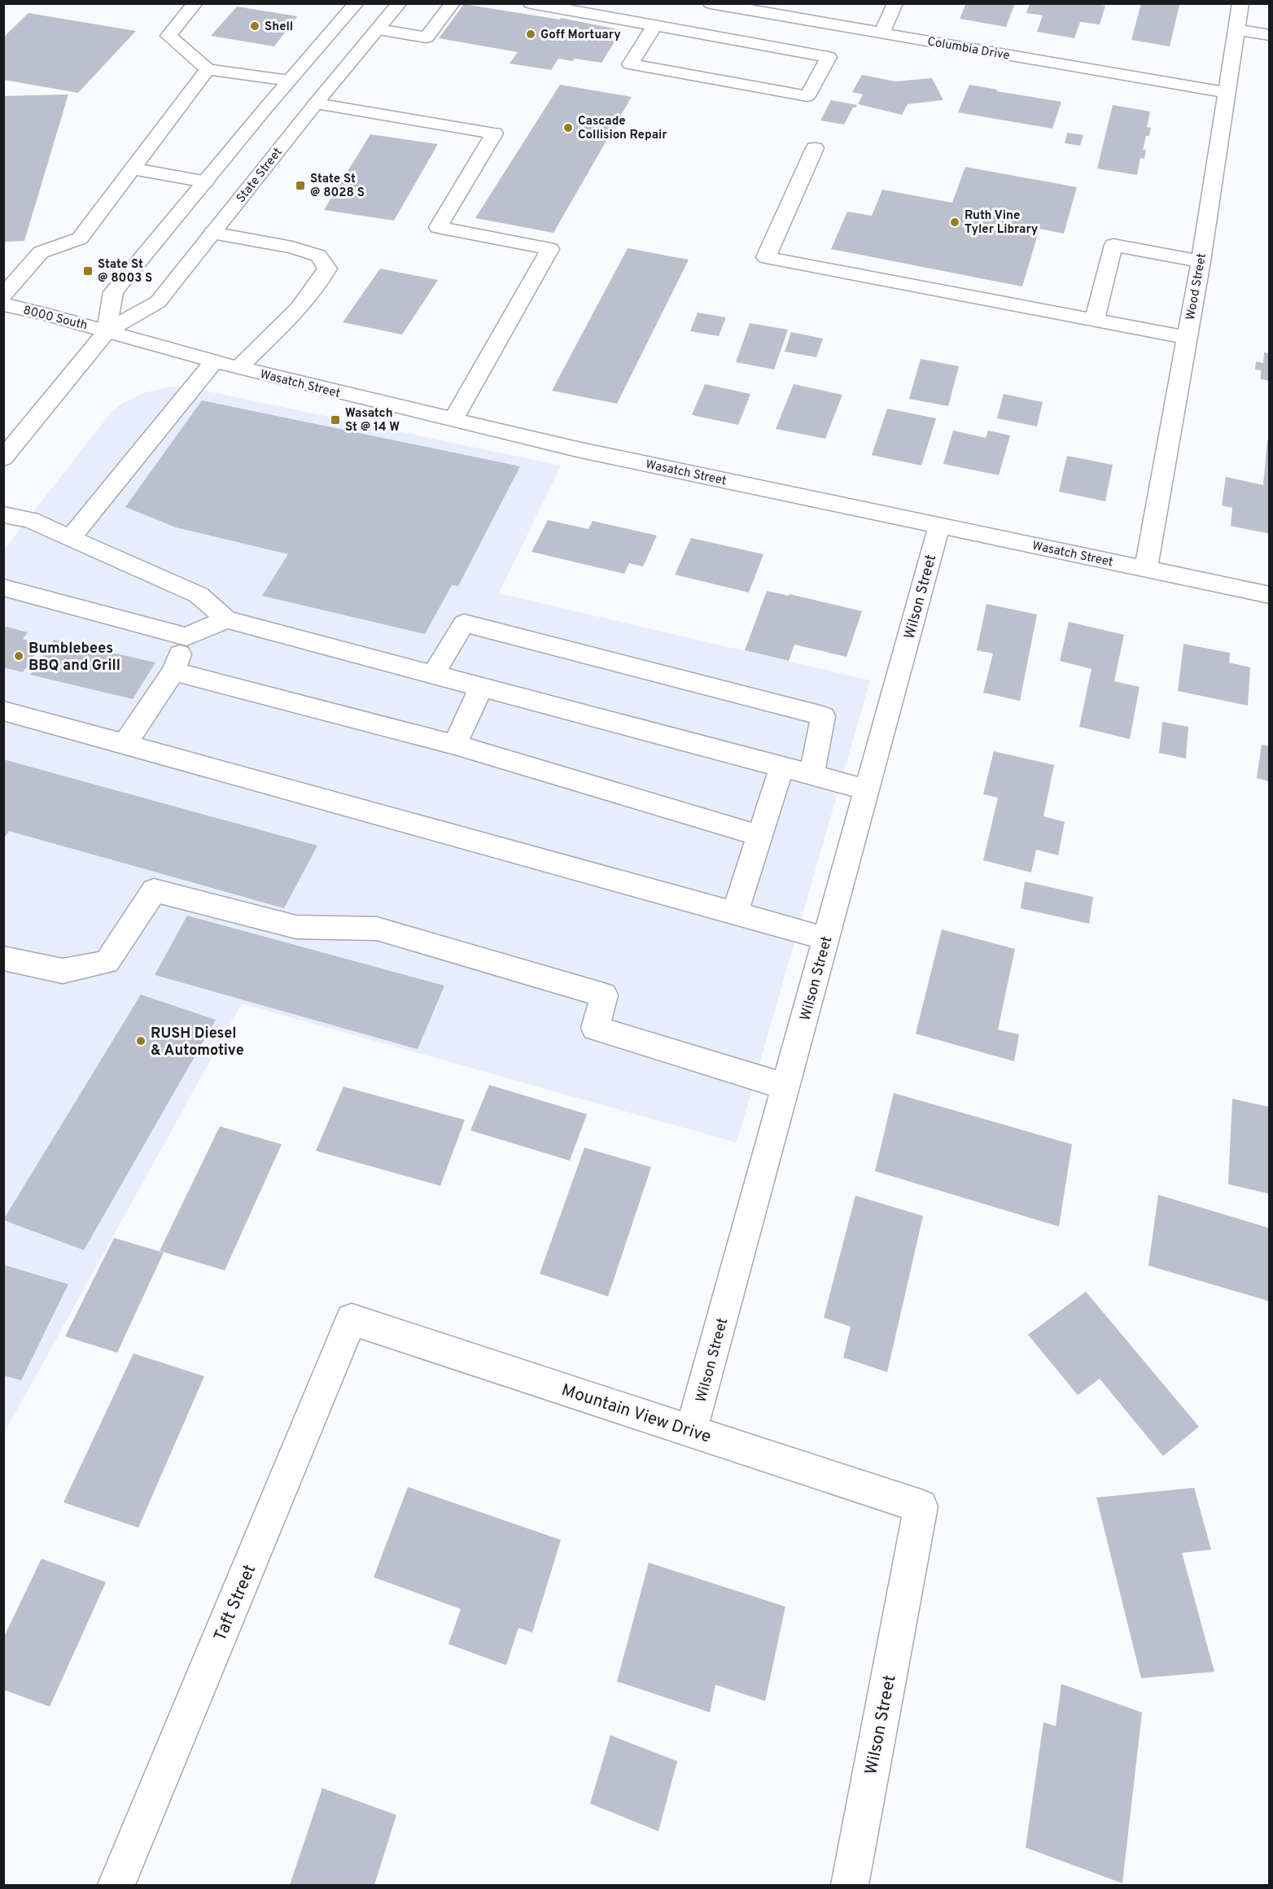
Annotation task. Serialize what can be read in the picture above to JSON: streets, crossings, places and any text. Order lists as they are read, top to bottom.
{
  "streets": {
    "street": [
      "Columbia Drive",
      "State Street",
      "Wood Street",
      "8000 South",
      "Wasatch Street",
      "Wilson Street",
      "Mountain View Drive",
      "Taft Street"
    ]
  },
  "crossings": [
    ["Columbia Drive", "Wood Street"],
    ["State Street", "8000 South"],
    ["State Street", "Wasatch Street"],
    ["Wood Street", "Wasatch Street"],
    ["8000 South", "Wasatch Street"],
    ["Wasatch Street", "Wilson Street"],
    ["Wilson Street", "Mountain View Drive"],
    ["Mountain View Drive", "Taft Street"]
  ],
  "places": {
    "other": [
      "Shell",
      "Goff Mortuary",
      "Cascade Collision Repair",
      "Ruth Vine Tyler Library",
      "Bumblebees BBQ and Grill",
      "RUSH Diesel & Automotive"
    ],
    "transit": ["State St @ 8028 S", "State St @ 8003 S", "Wasatch St @ 14 W"]
  }
}
